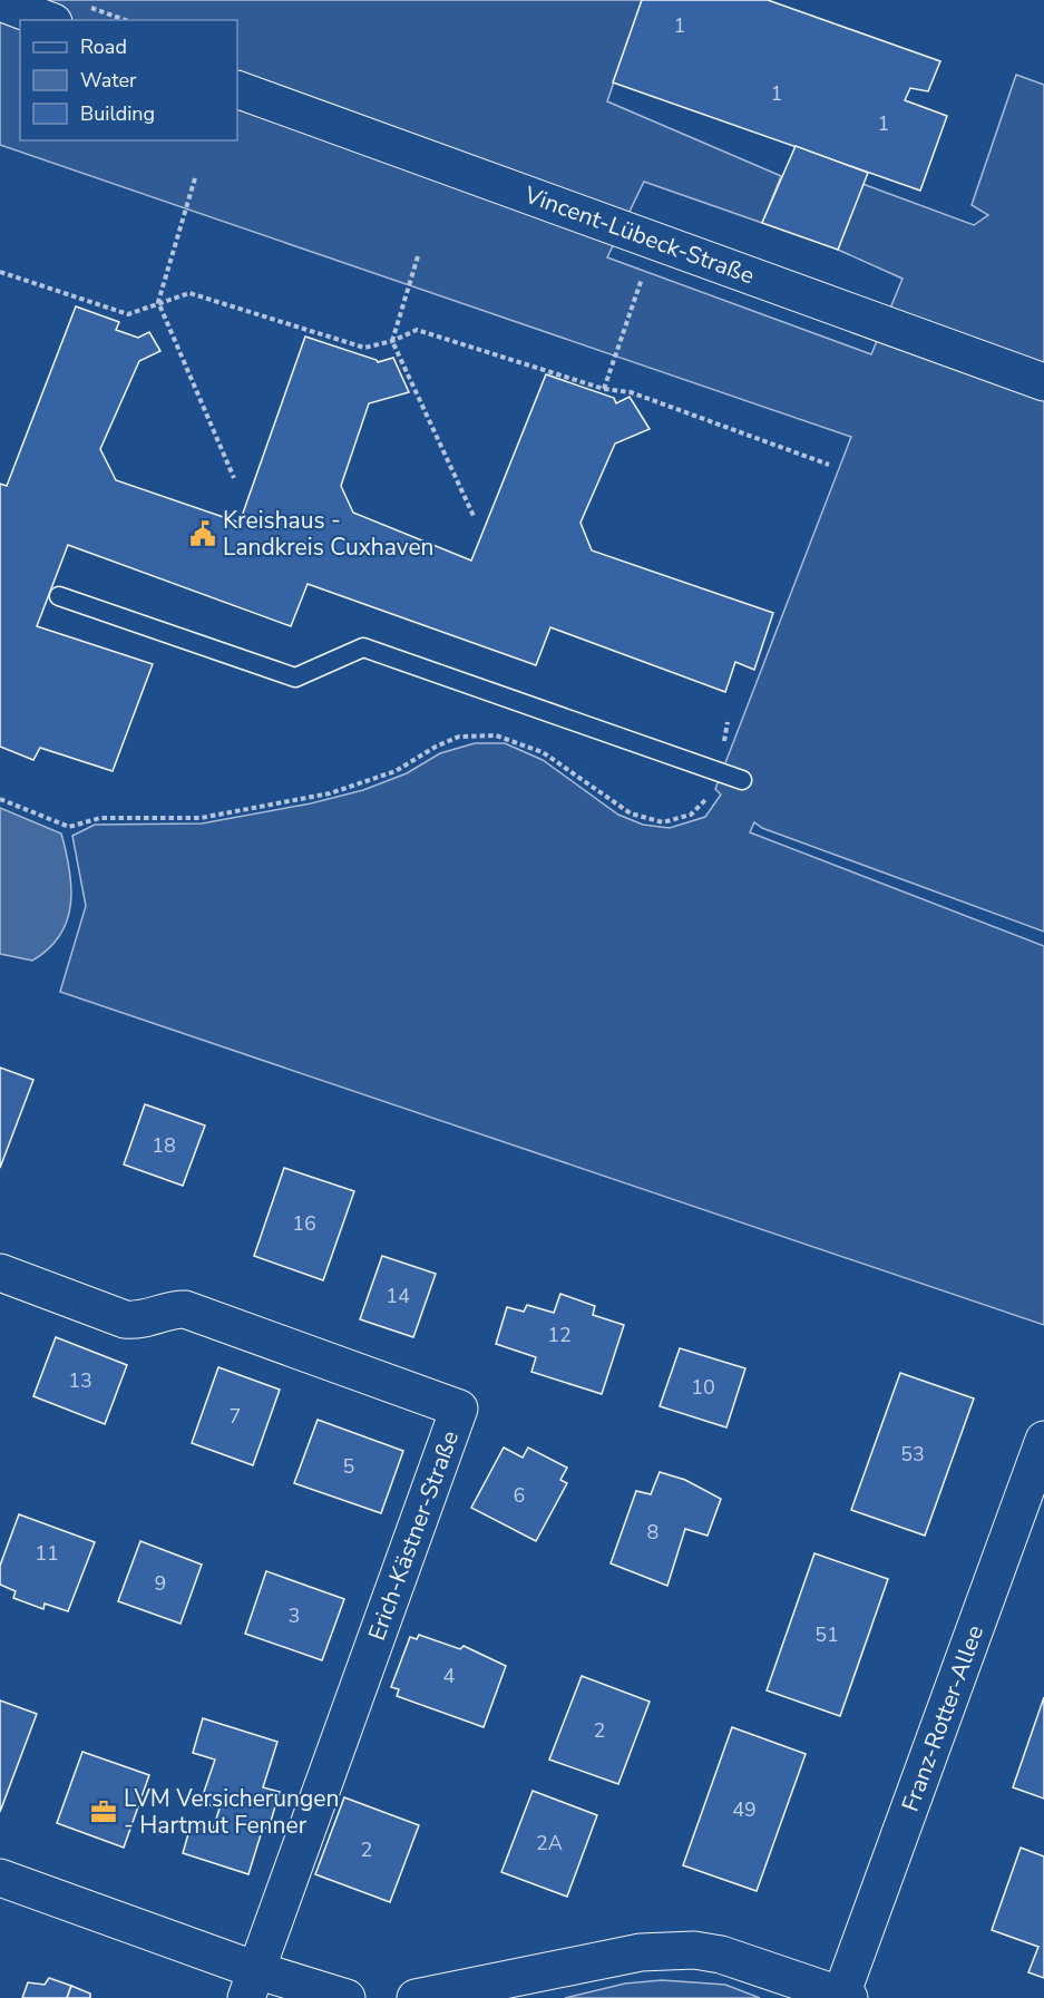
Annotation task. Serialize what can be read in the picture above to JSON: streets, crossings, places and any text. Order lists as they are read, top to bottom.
{
  "streets": {
    "street": ["Vincent-Lübeck-Straße", "Erich-Kästner-Straße", "Franz-Rotter-Allee"]
  },
  "places": {
    "public building": ["Kreishaus - Landkreis Cuxhaven"],
    "office": ["LVM Versicherungen - Hartmut Fenner"]
  },
  "house_numbers": [
    "1",
    "1",
    "1",
    "18",
    "16",
    "14",
    "12",
    "13",
    "10",
    "7",
    "53",
    "5",
    "6",
    "8",
    "11",
    "9",
    "3",
    "51",
    "4",
    "2",
    "49",
    "2A",
    "2"
  ],
  "legend": ["Road", "Water", "Building"]
}
